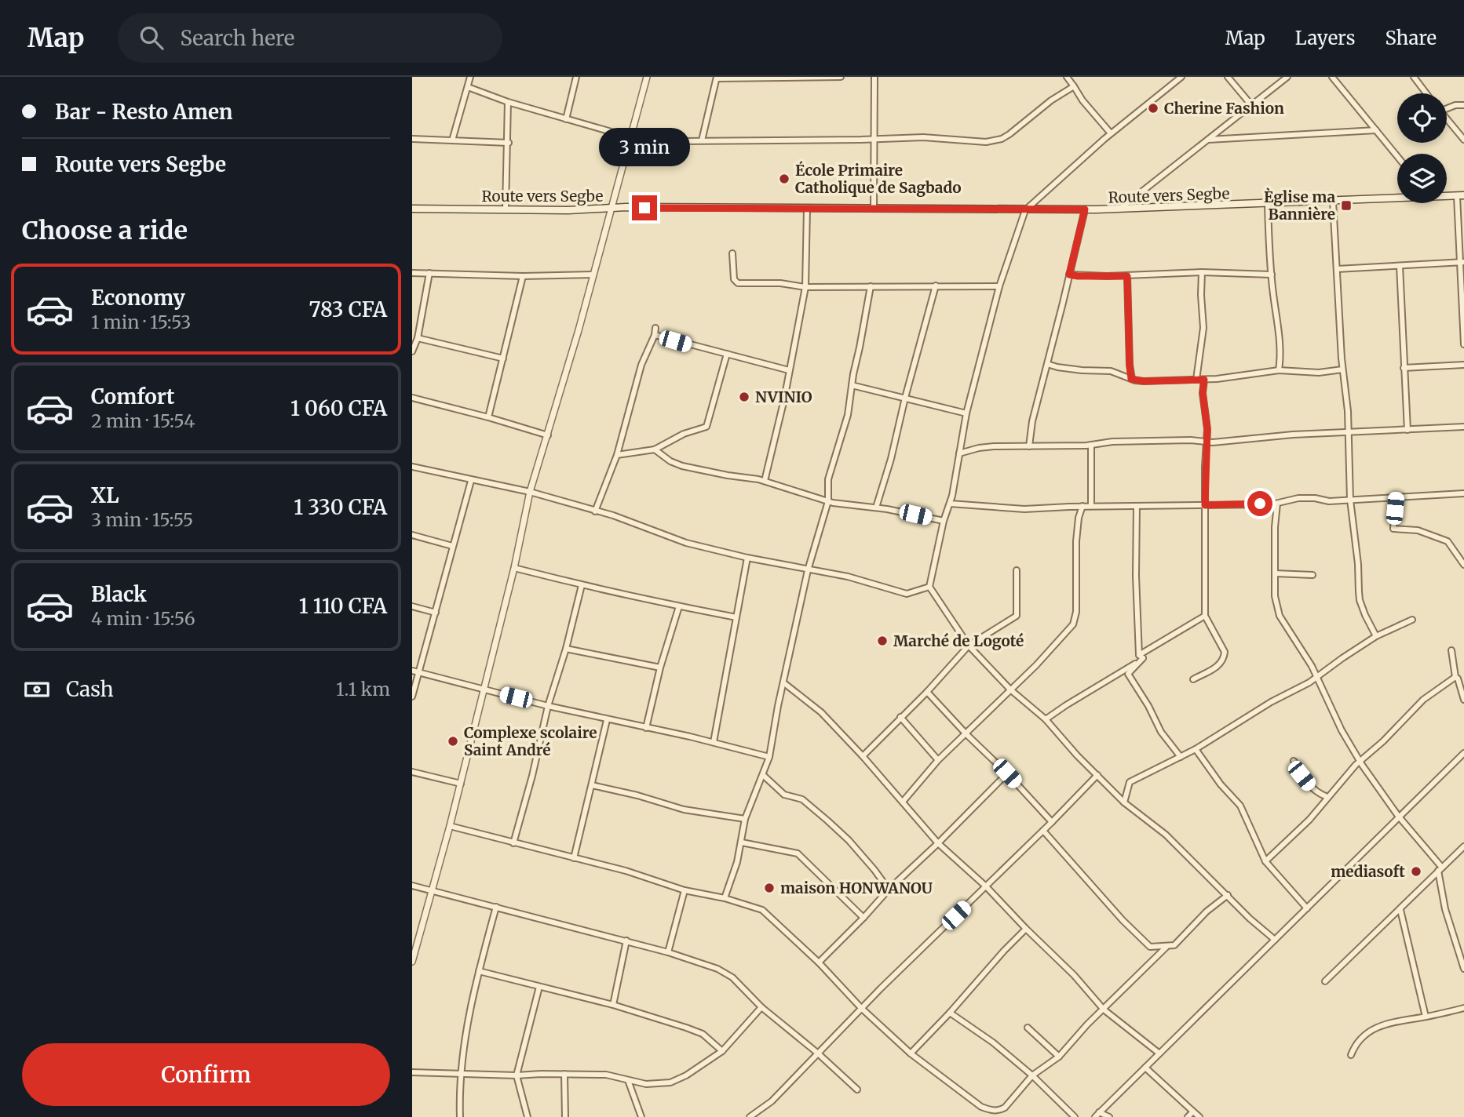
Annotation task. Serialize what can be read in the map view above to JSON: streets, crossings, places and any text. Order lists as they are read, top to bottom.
{
  "streets": {
    "main road": ["Route vers Segbe"]
  },
  "places": {
    "other": [
      "Cherine Fashion",
      "École Primaire Catholique de Sagbado",
      "NVINIO",
      "Marché de Logoté",
      "Complexe scolaire Saint André",
      "mediasoft",
      "maison HONWANOU"
    ],
    "transit": ["Èglise ma Bannière"]
  },
  "page": {
    "header": "Map",
    "search": "Search here",
    "nav": ["Map", "Layers", "Share"],
    "banner": ["Bar - Resto Amen", "Route vers Segbe"],
    "bubble": "3 min",
    "heading": "Choose a ride",
    "list": [
      {
        "name": "Economy",
        "note": "1 min · 15:53",
        "value": "783 CFA"
      },
      {
        "name": "Comfort",
        "note": "2 min · 15:54",
        "value": "1 060 CFA"
      },
      {
        "name": "XL",
        "note": "3 min · 15:55",
        "value": "1 330 CFA"
      },
      {
        "name": "Black",
        "note": "4 min · 15:56",
        "value": "1 110 CFA"
      }
    ],
    "pay": ["Cash", "1.1 km"],
    "buttons": "Confirm"
  }
}
